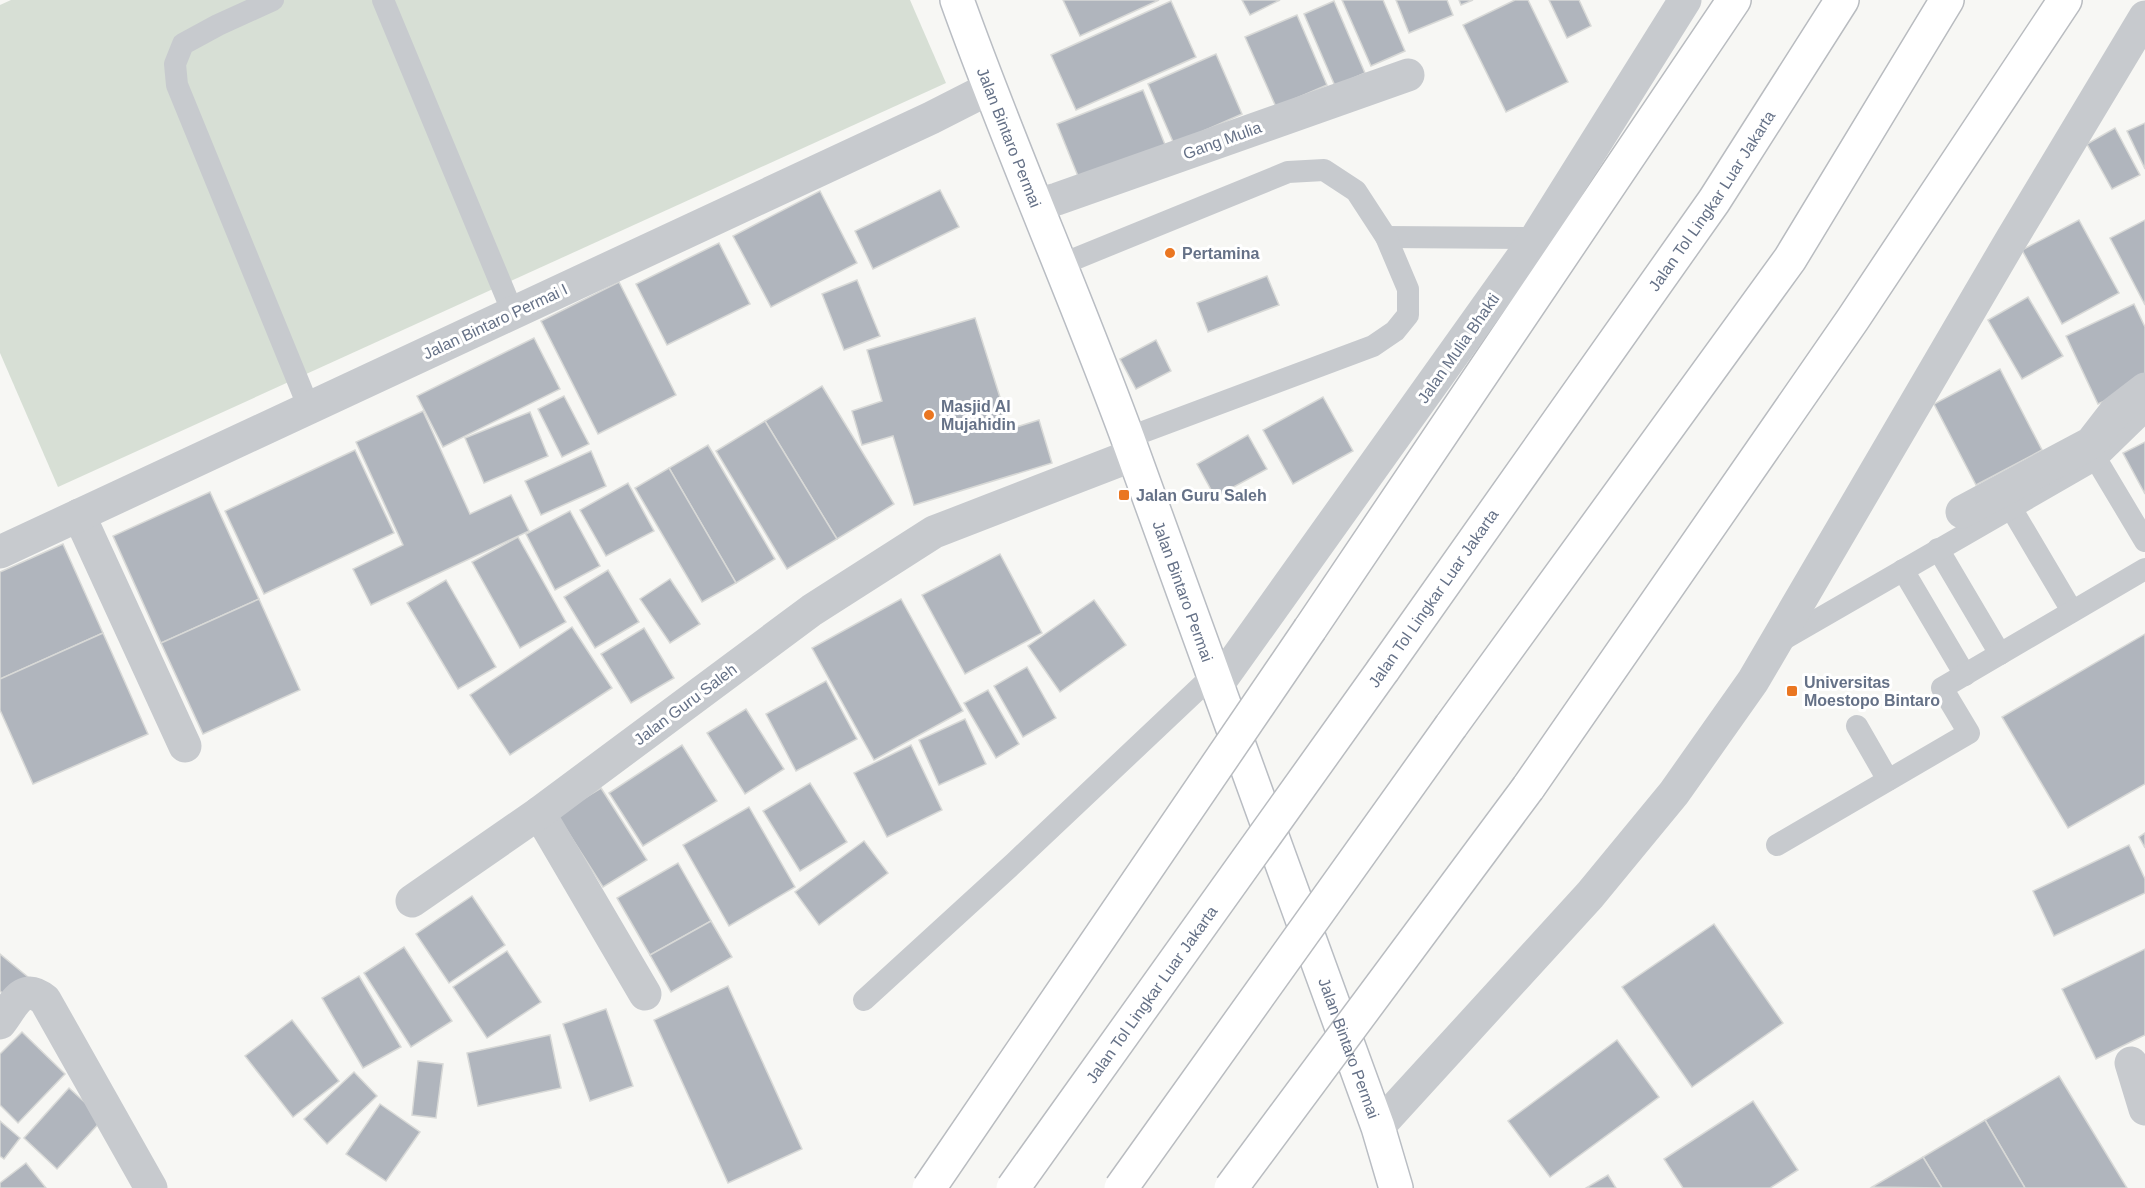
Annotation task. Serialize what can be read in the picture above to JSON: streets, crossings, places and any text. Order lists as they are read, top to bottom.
{
  "streets": {
    "main road": ["Jalan Bintaro Permai", "Jalan Tol Lingkar Luar Jakarta"],
    "street": [
      "Gang Mulia",
      "Jalan Bintaro Permai I",
      "Jalan Mulia Bhakti",
      "Jalan Guru Saleh"
    ]
  },
  "crossings": [
    ["Jalan Bintaro Permai", "Gang Mulia"],
    ["Jalan Bintaro Permai", "Jalan Bintaro Permai I"],
    ["Jalan Bintaro Permai", "Jalan Mulia Bhakti"],
    ["Jalan Bintaro Permai", "Jalan Guru Saleh"]
  ],
  "places": {
    "other": ["Pertamina", "Masjid Al Mujahidin"],
    "transit": ["Jalan Guru Saleh", "Universitas Moestopo Bintaro"]
  }
}
